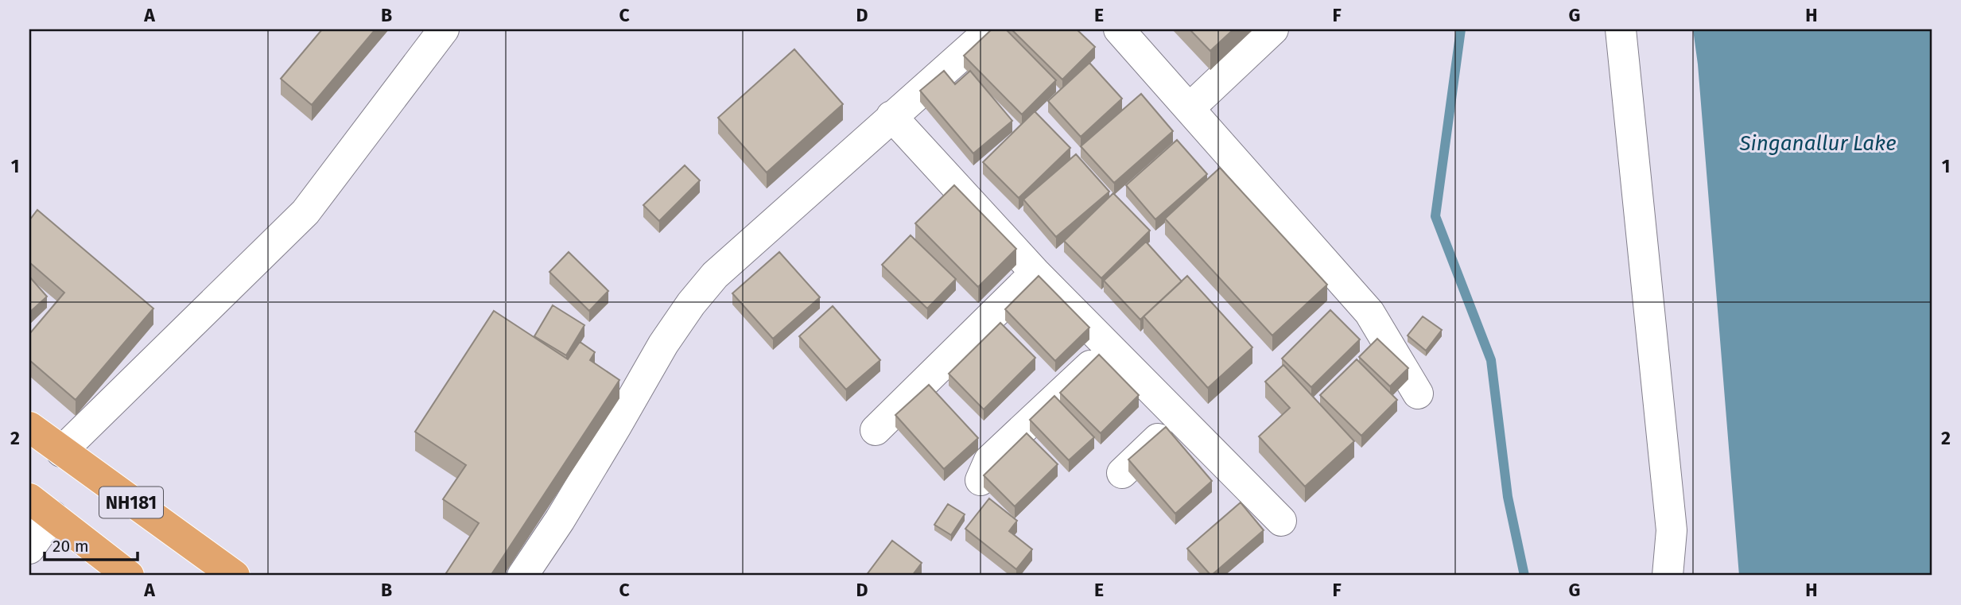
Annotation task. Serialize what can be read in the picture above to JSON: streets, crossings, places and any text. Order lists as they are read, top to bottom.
{
  "streets": {
    "highway": ["NH181"]
  },
  "water": ["Singanallur Lake"],
  "scale_bar": "20 m",
  "grid": {
    "columns": [
      "A",
      "B",
      "C",
      "D",
      "E",
      "F",
      "G",
      "H"
    ],
    "rows": ["1", "2"]
  }
}
